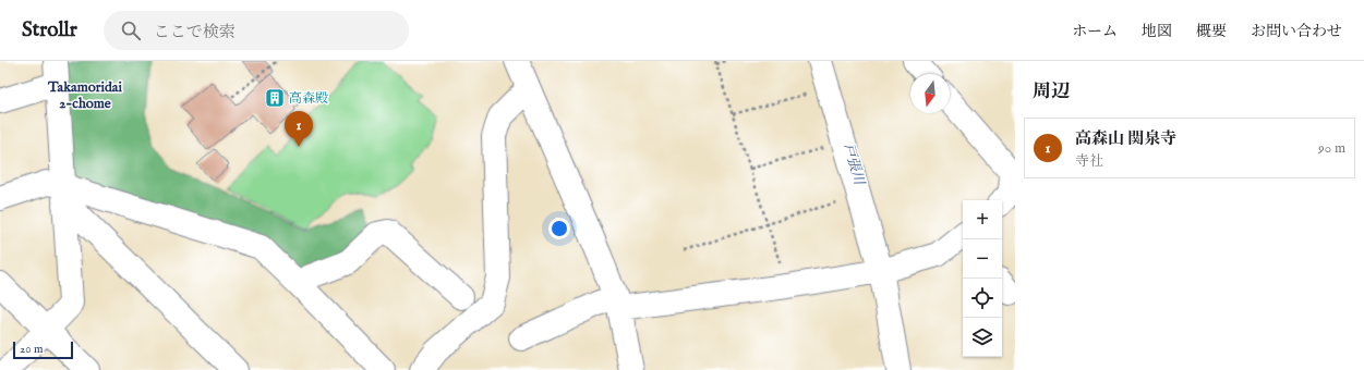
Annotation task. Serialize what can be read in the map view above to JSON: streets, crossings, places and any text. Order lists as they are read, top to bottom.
{
  "districts": ["Takamoridai 2-chome"],
  "water": ["戸張川"],
  "places": {
    "building": ["高森殿"]
  },
  "scale_bar": "20 m",
  "north": "bottom",
  "page": {
    "header": "Strollr",
    "search": "ここで検索",
    "nav": [
      "ホーム",
      "地図",
      "概要",
      "お問い合わせ"
    ],
    "heading": "周辺",
    "pins": "1",
    "list": [
      {
        "mark": "1",
        "name": "高森山 関泉寺",
        "note": "寺社",
        "value": "90 m"
      }
    ],
    "map_buttons": ["+", "−"],
    "scale": "20 m"
  }
}
